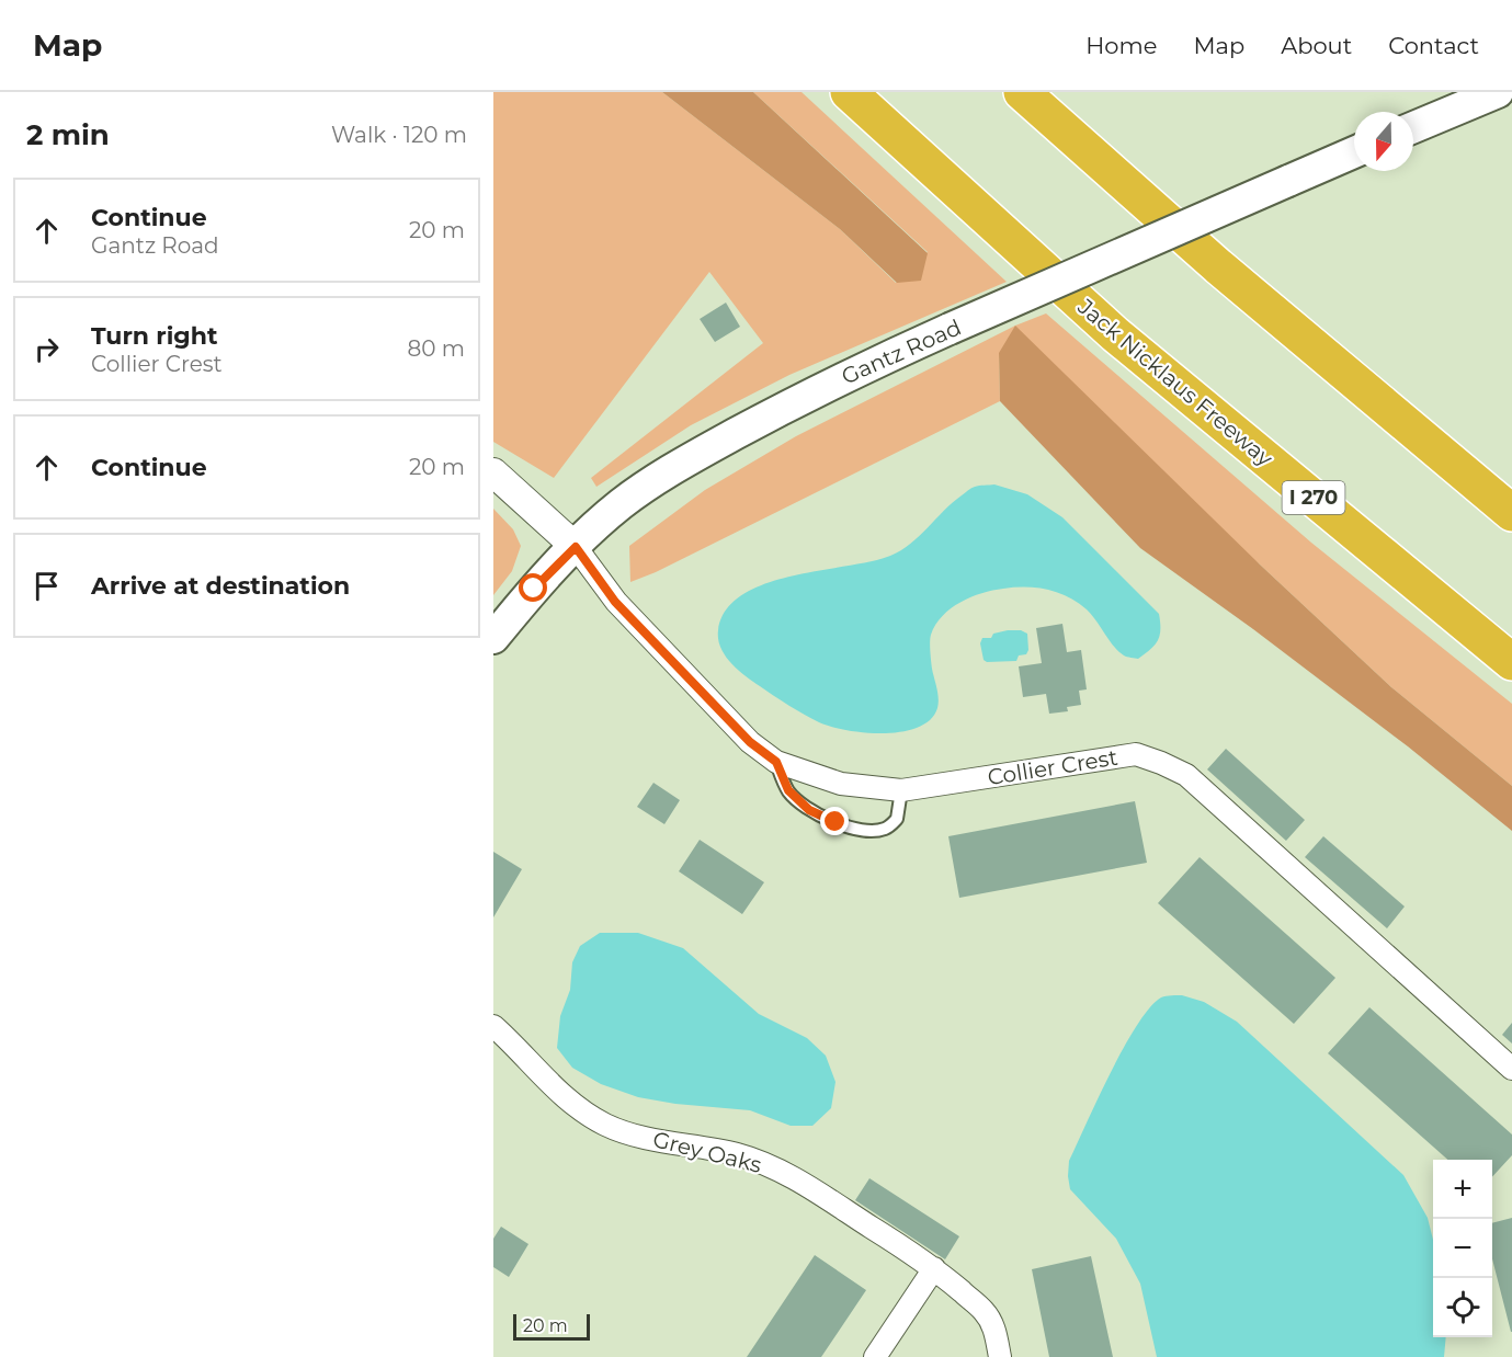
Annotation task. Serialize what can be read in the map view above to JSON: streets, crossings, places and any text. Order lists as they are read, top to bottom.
{
  "streets": {
    "highway": ["Jack Nicklaus Freeway", "I 270"],
    "main road": ["Gantz Road"],
    "street": ["Collier Crest", "Grey Oaks"]
  },
  "crossings": [
    ["Gantz Road", "Collier Crest"]
  ],
  "scale_bar": "20 m",
  "north": "bottom",
  "page": {
    "header": "Map",
    "nav": [
      "Home",
      "Map",
      "About",
      "Contact"
    ],
    "heading": ["2 min", "Walk · 120 m"],
    "list": [
      ["Continue", "Gantz Road", "20 m"],
      ["Turn right", "Collier Crest", "80 m"],
      ["Continue", "20 m"],
      "Arrive at destination"
    ],
    "map_buttons": ["+", "−"],
    "scale": "20 m"
  }
}
